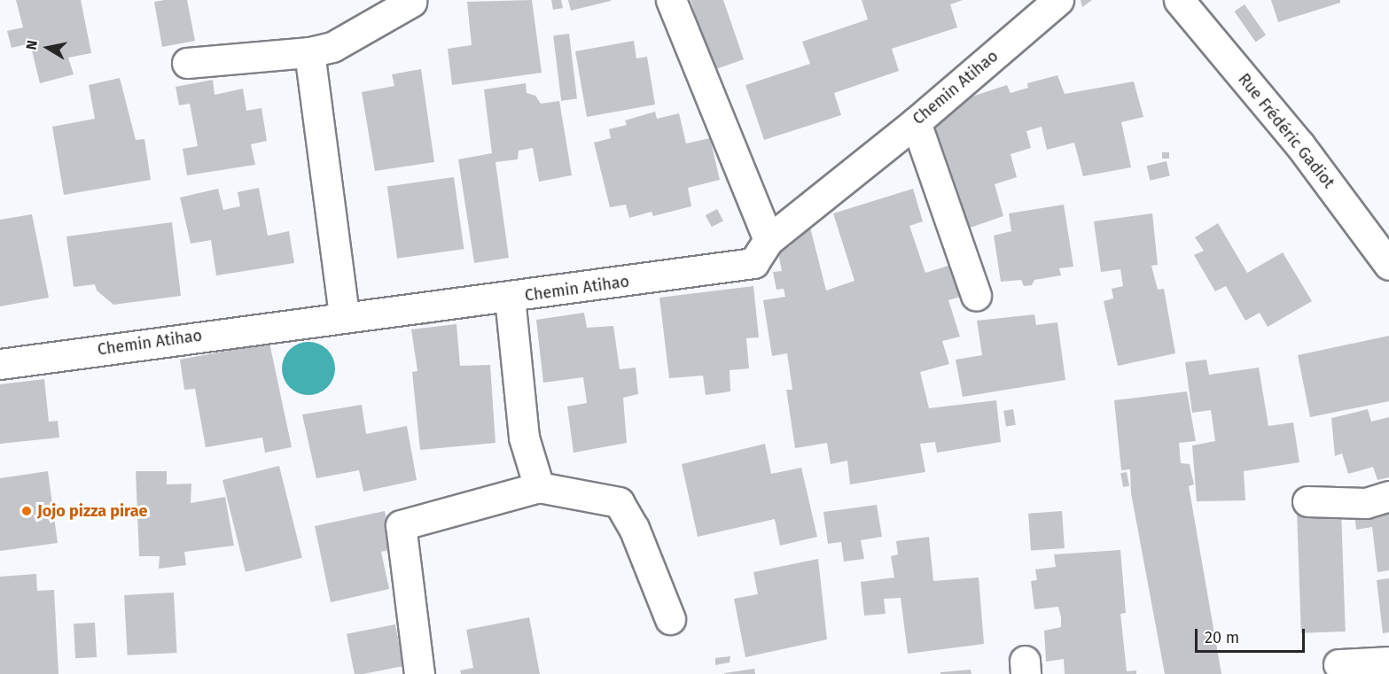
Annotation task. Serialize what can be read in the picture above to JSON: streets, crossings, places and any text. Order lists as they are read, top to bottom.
{
  "streets": {
    "street": ["Chemin Atihao", "Rue Frédéric Gadiot"]
  },
  "places": ["Jojo pizza pirae"],
  "scale_bar": "20 m",
  "north": "left"
}
